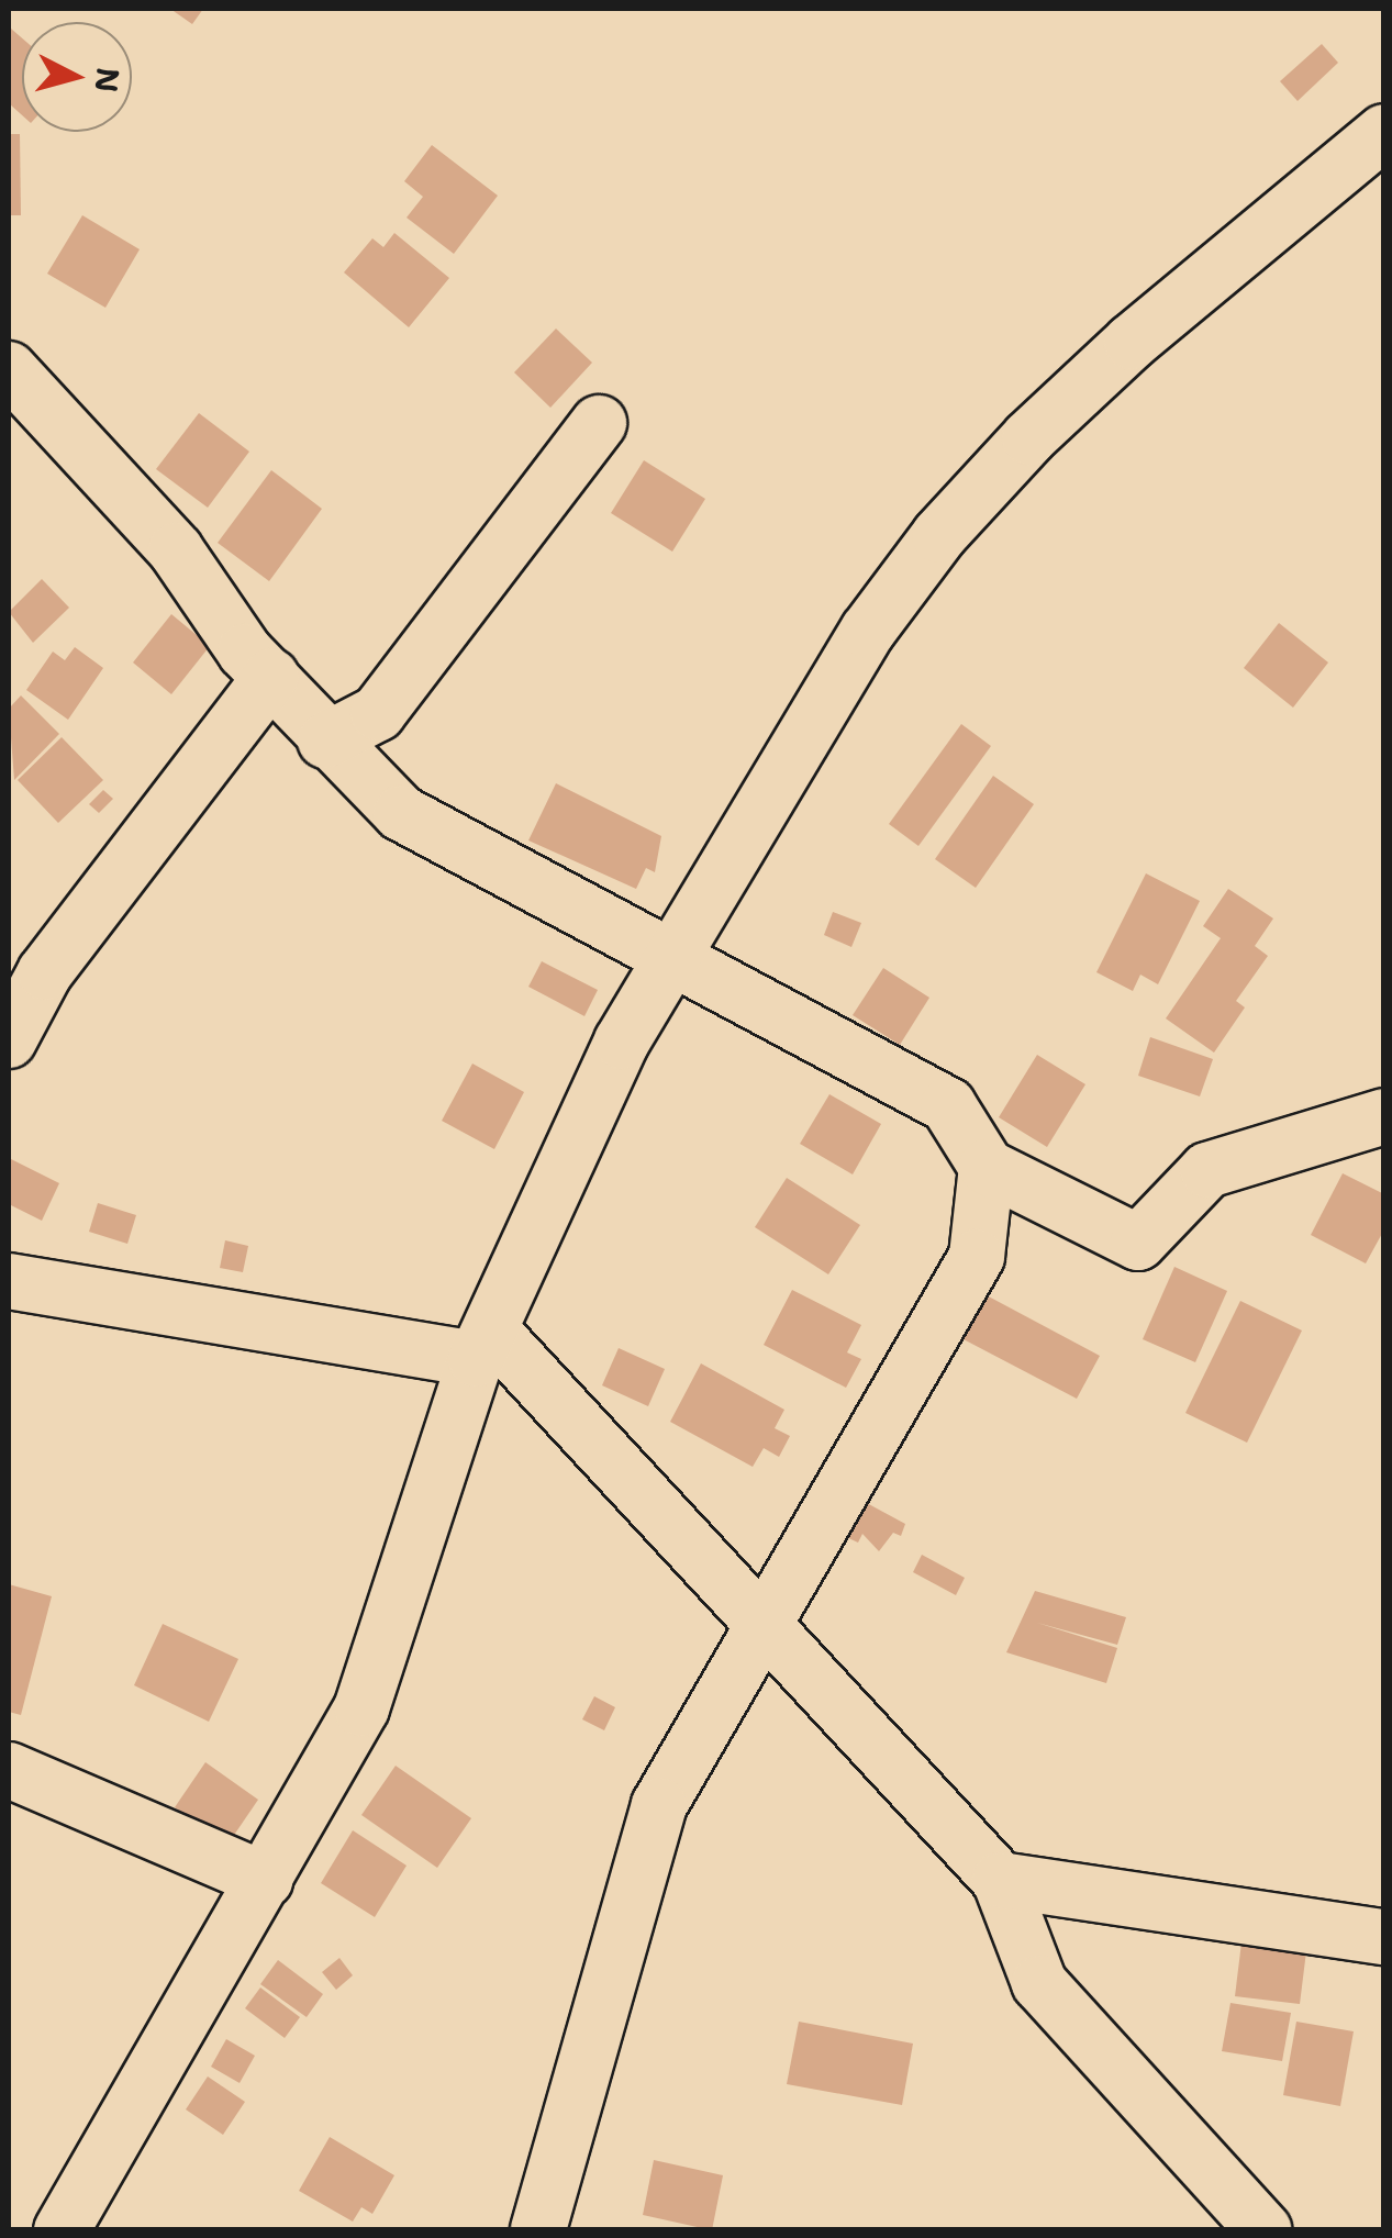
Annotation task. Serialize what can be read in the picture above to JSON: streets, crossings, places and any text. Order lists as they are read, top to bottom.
{
  "north": "right"
}
